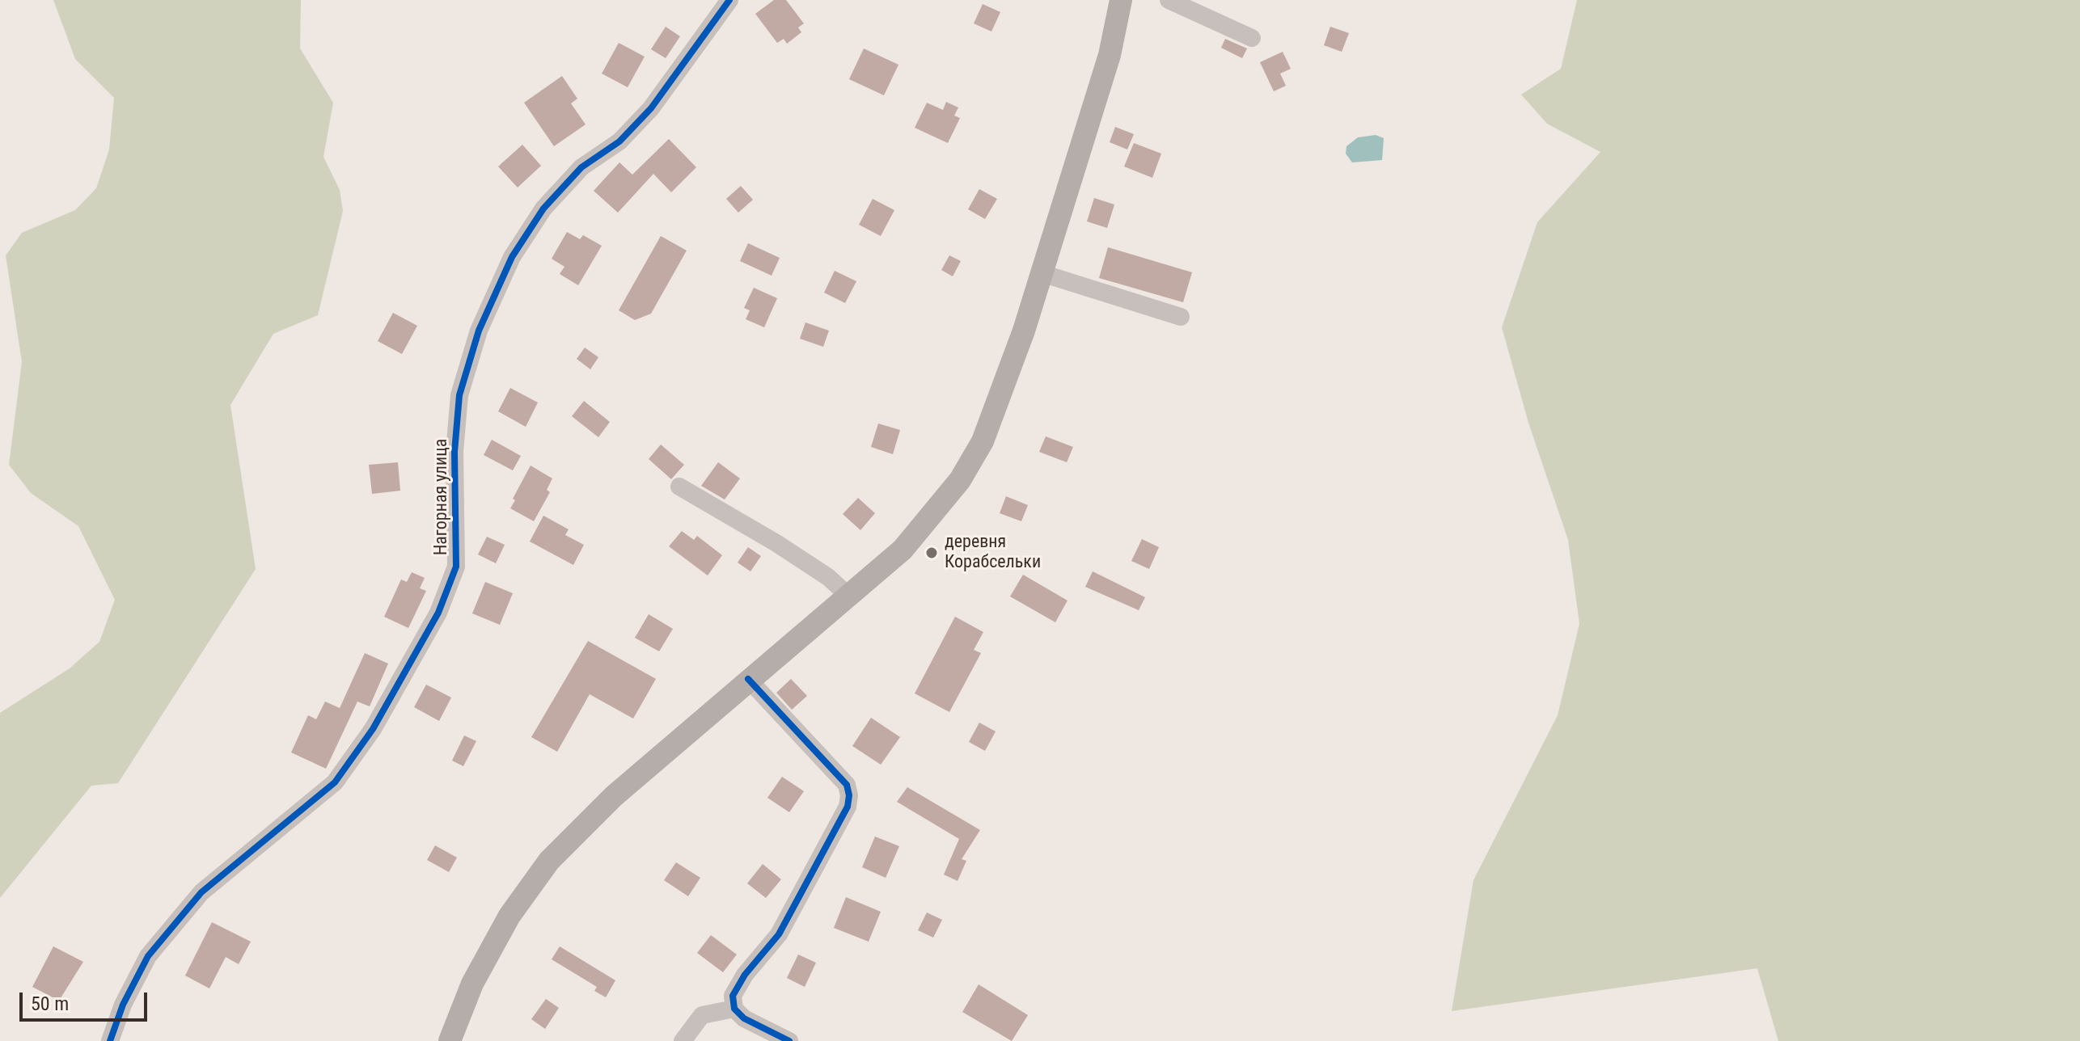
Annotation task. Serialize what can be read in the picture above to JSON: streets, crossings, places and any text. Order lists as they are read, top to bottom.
{
  "streets": {
    "street": ["Нагорная улица"]
  },
  "places": ["деревня Корабсельки"],
  "scale_bar": "50 m"
}
